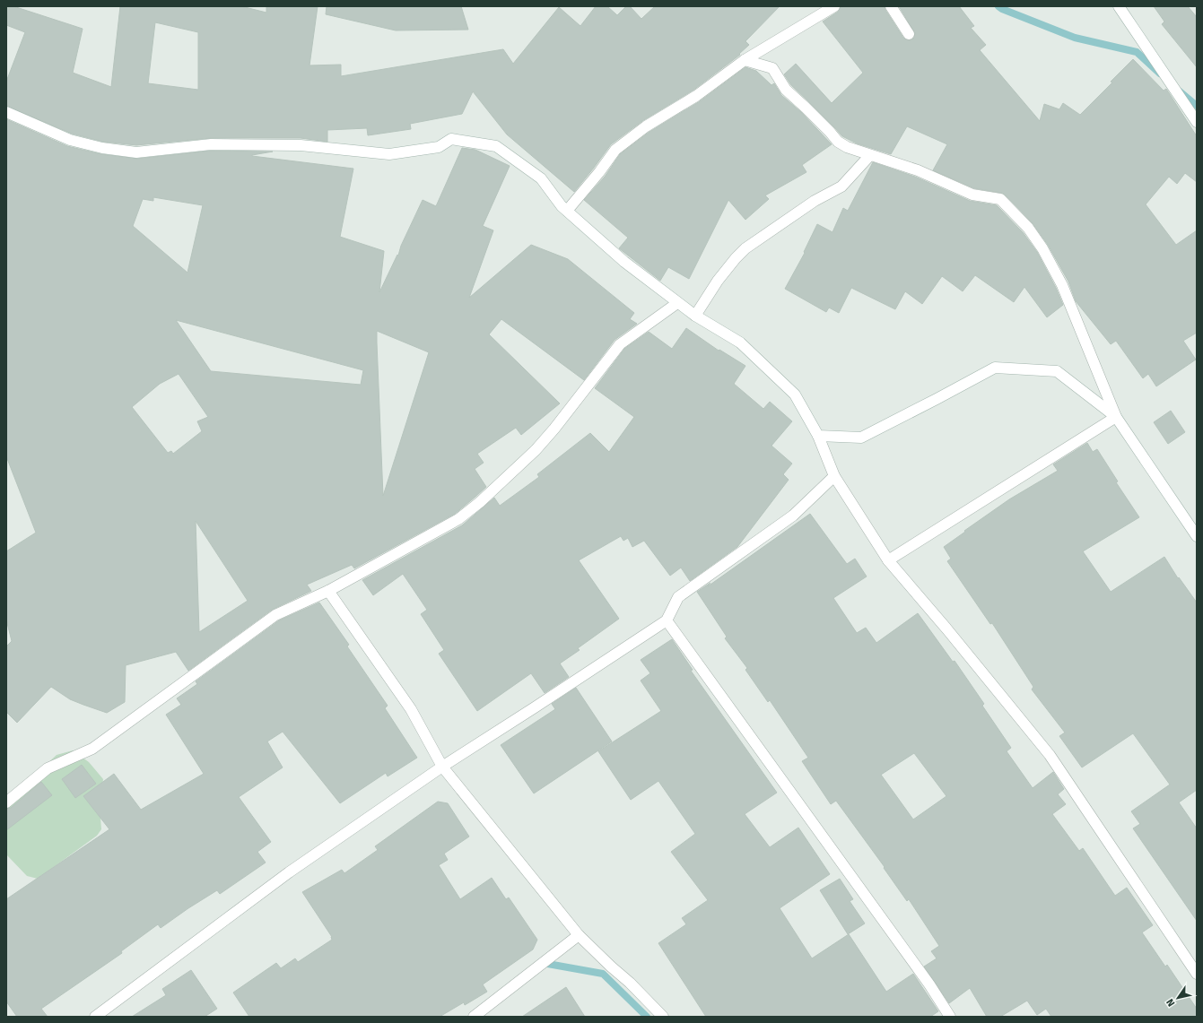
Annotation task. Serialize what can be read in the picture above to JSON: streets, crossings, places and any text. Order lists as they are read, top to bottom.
{
  "north": "bottom left"
}
